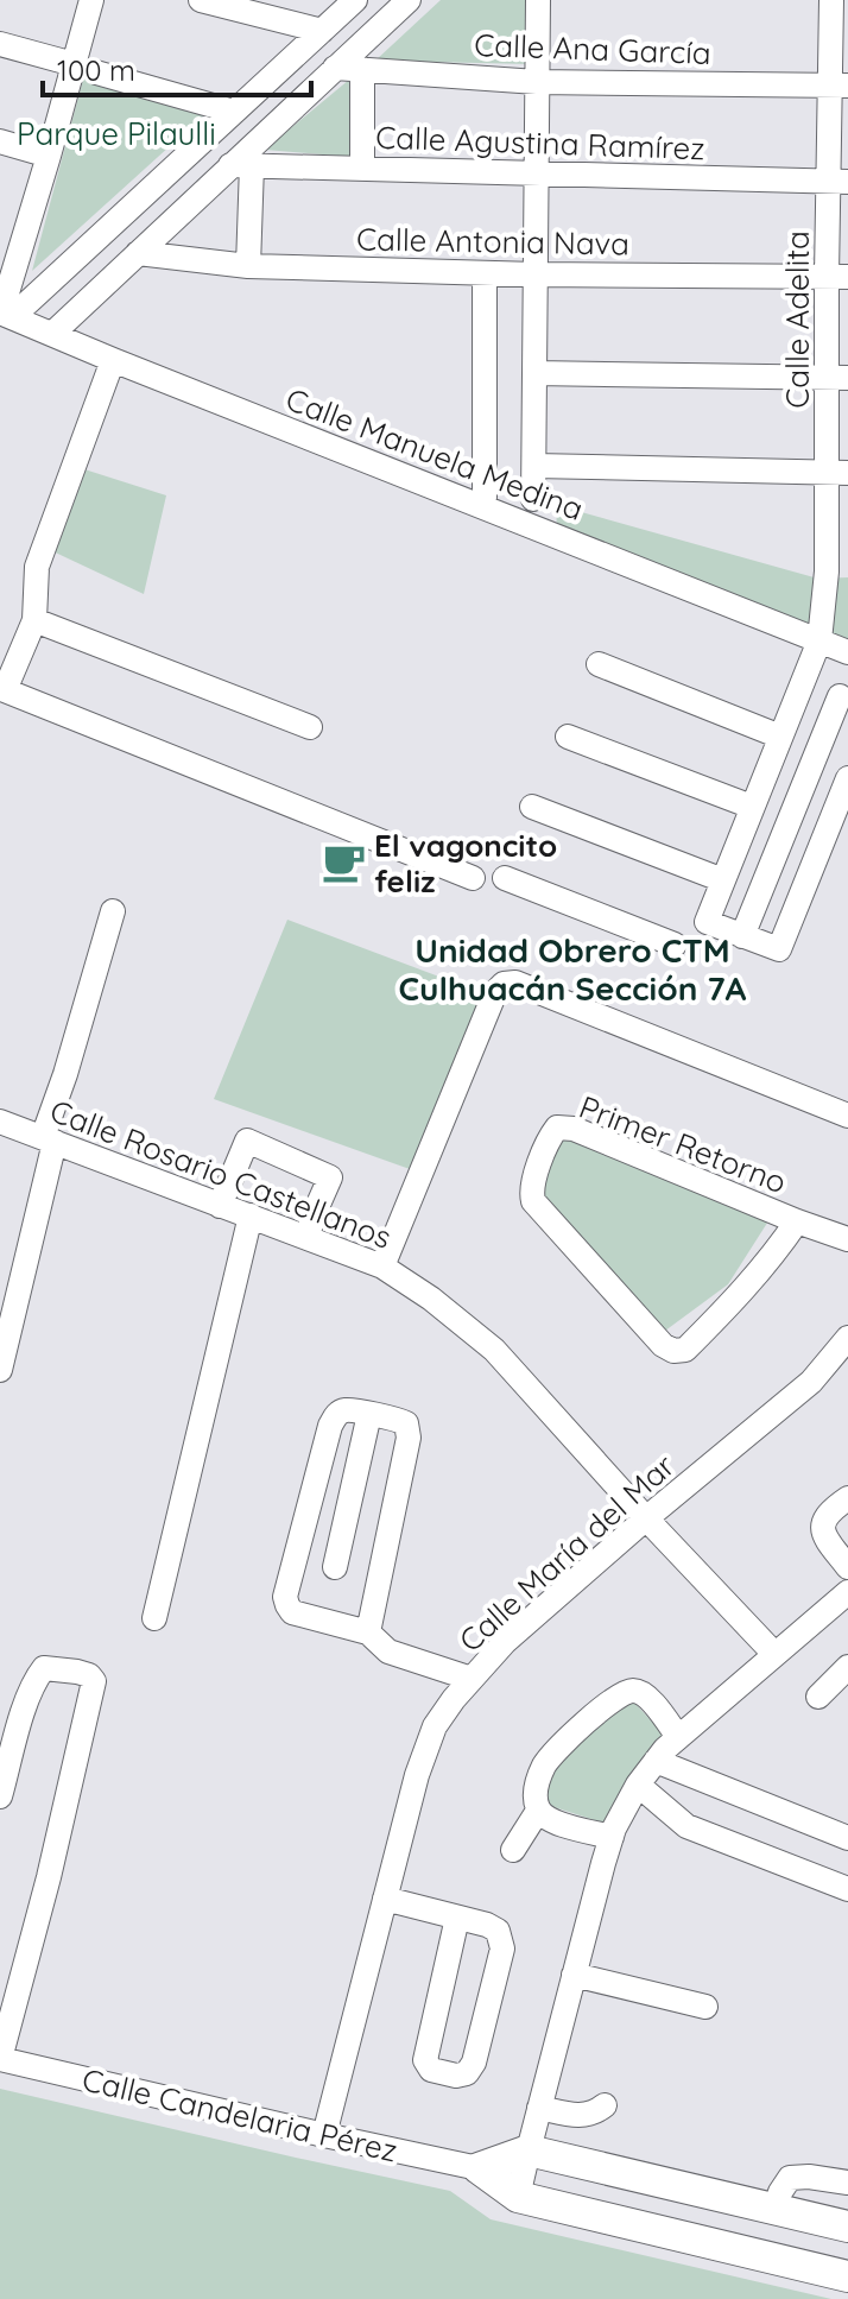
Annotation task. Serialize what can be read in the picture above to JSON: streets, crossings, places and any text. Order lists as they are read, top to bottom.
{
  "streets": {
    "main road": ["Calle Candelaria Pérez"],
    "street": [
      "Calle Ana García",
      "Calle Agustina Ramírez",
      "Calle Antonia Nava",
      "Calle Adelita",
      "Calle Manuela Medina",
      "Primer Retorno",
      "Calle Rosario Castellanos",
      "Calle María del Mar"
    ]
  },
  "crossings": [
    ["Calle Ana García", "Calle Adelita"],
    ["Calle Agustina Ramírez", "Calle Adelita"],
    ["Calle Antonia Nava", "Calle Adelita"],
    ["Calle Adelita", "Calle Manuela Medina"],
    ["Calle Rosario Castellanos", "Calle María del Mar"],
    ["Calle María del Mar", "Calle Candelaria Pérez"]
  ],
  "districts": ["Unidad Obrero CTM Culhuacán Sección 7A"],
  "parks": ["Parque Pilaulli"],
  "places": {
    "cafe": ["El vagoncito feliz"]
  },
  "scale_bar": "100 m"
}
